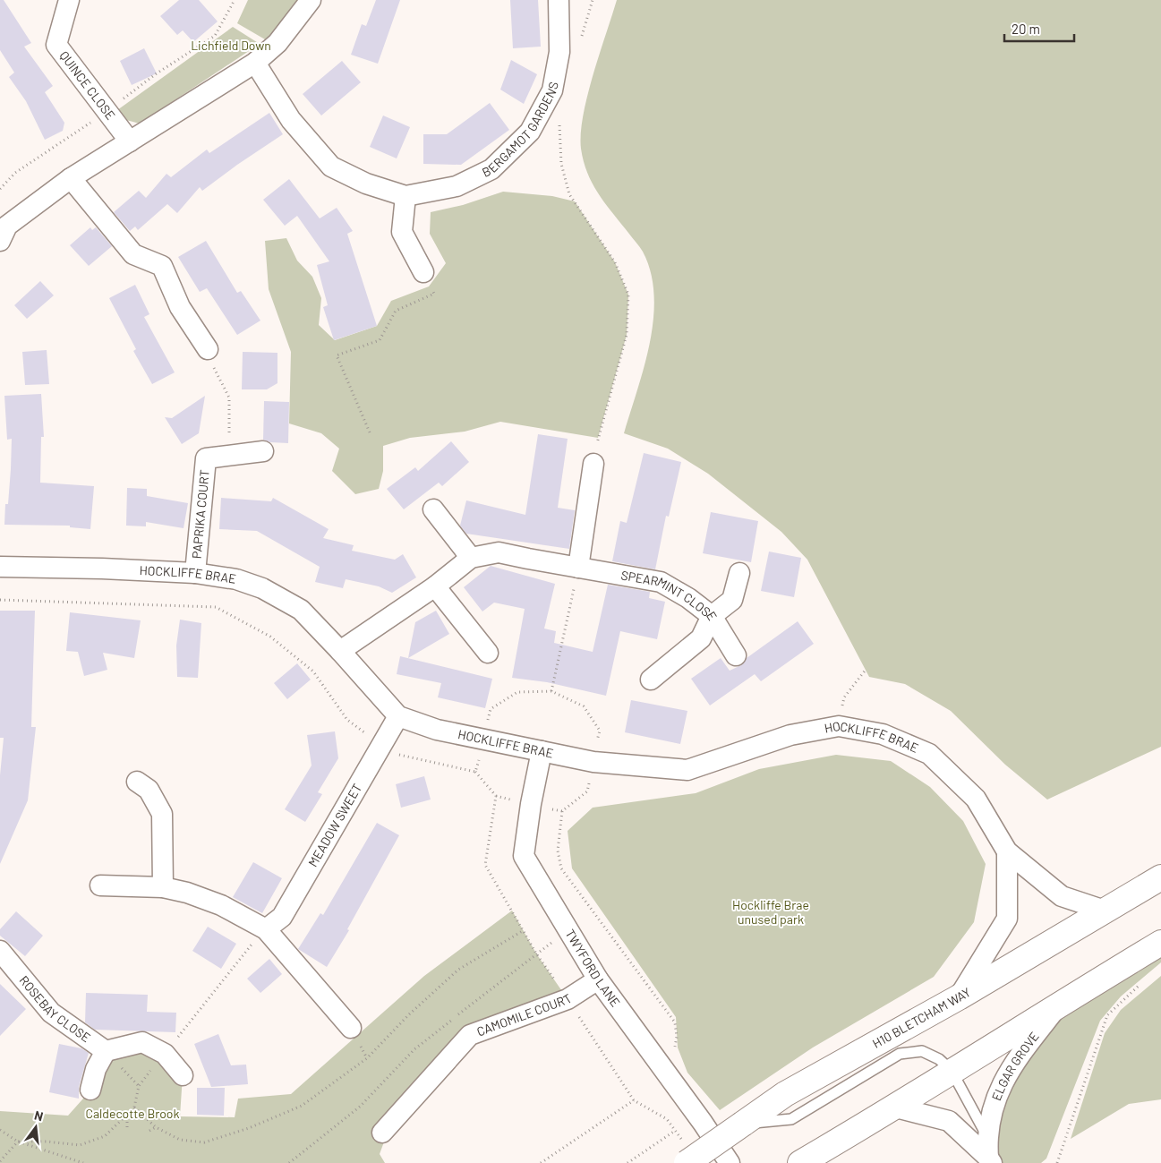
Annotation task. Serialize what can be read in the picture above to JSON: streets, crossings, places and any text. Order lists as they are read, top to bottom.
{
  "streets": {
    "highway": ["H10 BLETCHAM WAY"],
    "street": [
      "QUINCE CLOSE",
      "BERGAMOT GARDENS",
      "PAPRIKA COURT",
      "HOCKLIFFE BRAE",
      "SPEARMINT CLOSE",
      "MEADOW SWEET",
      "TWYFORD LANE",
      "ROSEBAY CLOSE",
      "CAMOMILE COURT",
      "ELGAR GROVE"
    ]
  },
  "crossings": [
    ["PAPRIKA COURT", "HOCKLIFFE BRAE"],
    ["HOCKLIFFE BRAE", "SPEARMINT CLOSE"],
    ["HOCKLIFFE BRAE", "MEADOW SWEET"],
    ["HOCKLIFFE BRAE", "TWYFORD LANE"],
    ["HOCKLIFFE BRAE", "H10 BLETCHAM WAY"],
    ["TWYFORD LANE", "CAMOMILE COURT"]
  ],
  "parks": ["Lichfield Down", "Hockliffe Brae unused park", "Caldecotte Brook"],
  "scale_bar": "20 m",
  "north": "top"
}
